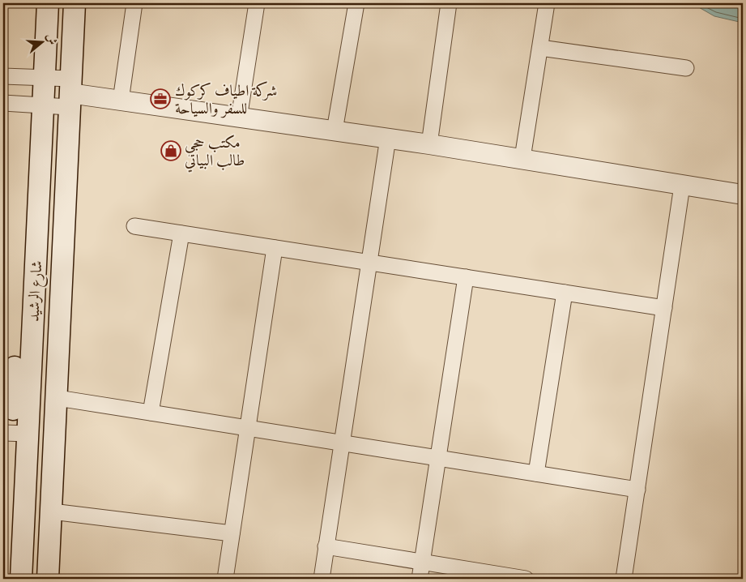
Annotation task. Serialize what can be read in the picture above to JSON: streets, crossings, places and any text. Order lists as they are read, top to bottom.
{
  "streets": {
    "main road": ["شارع الرشيد"]
  },
  "places": {
    "office": ["شركة اطياف كركوك للسفر والسياحة"],
    "shop": ["مكتب حجي طالب البياتي"]
  },
  "north": "right"
}
